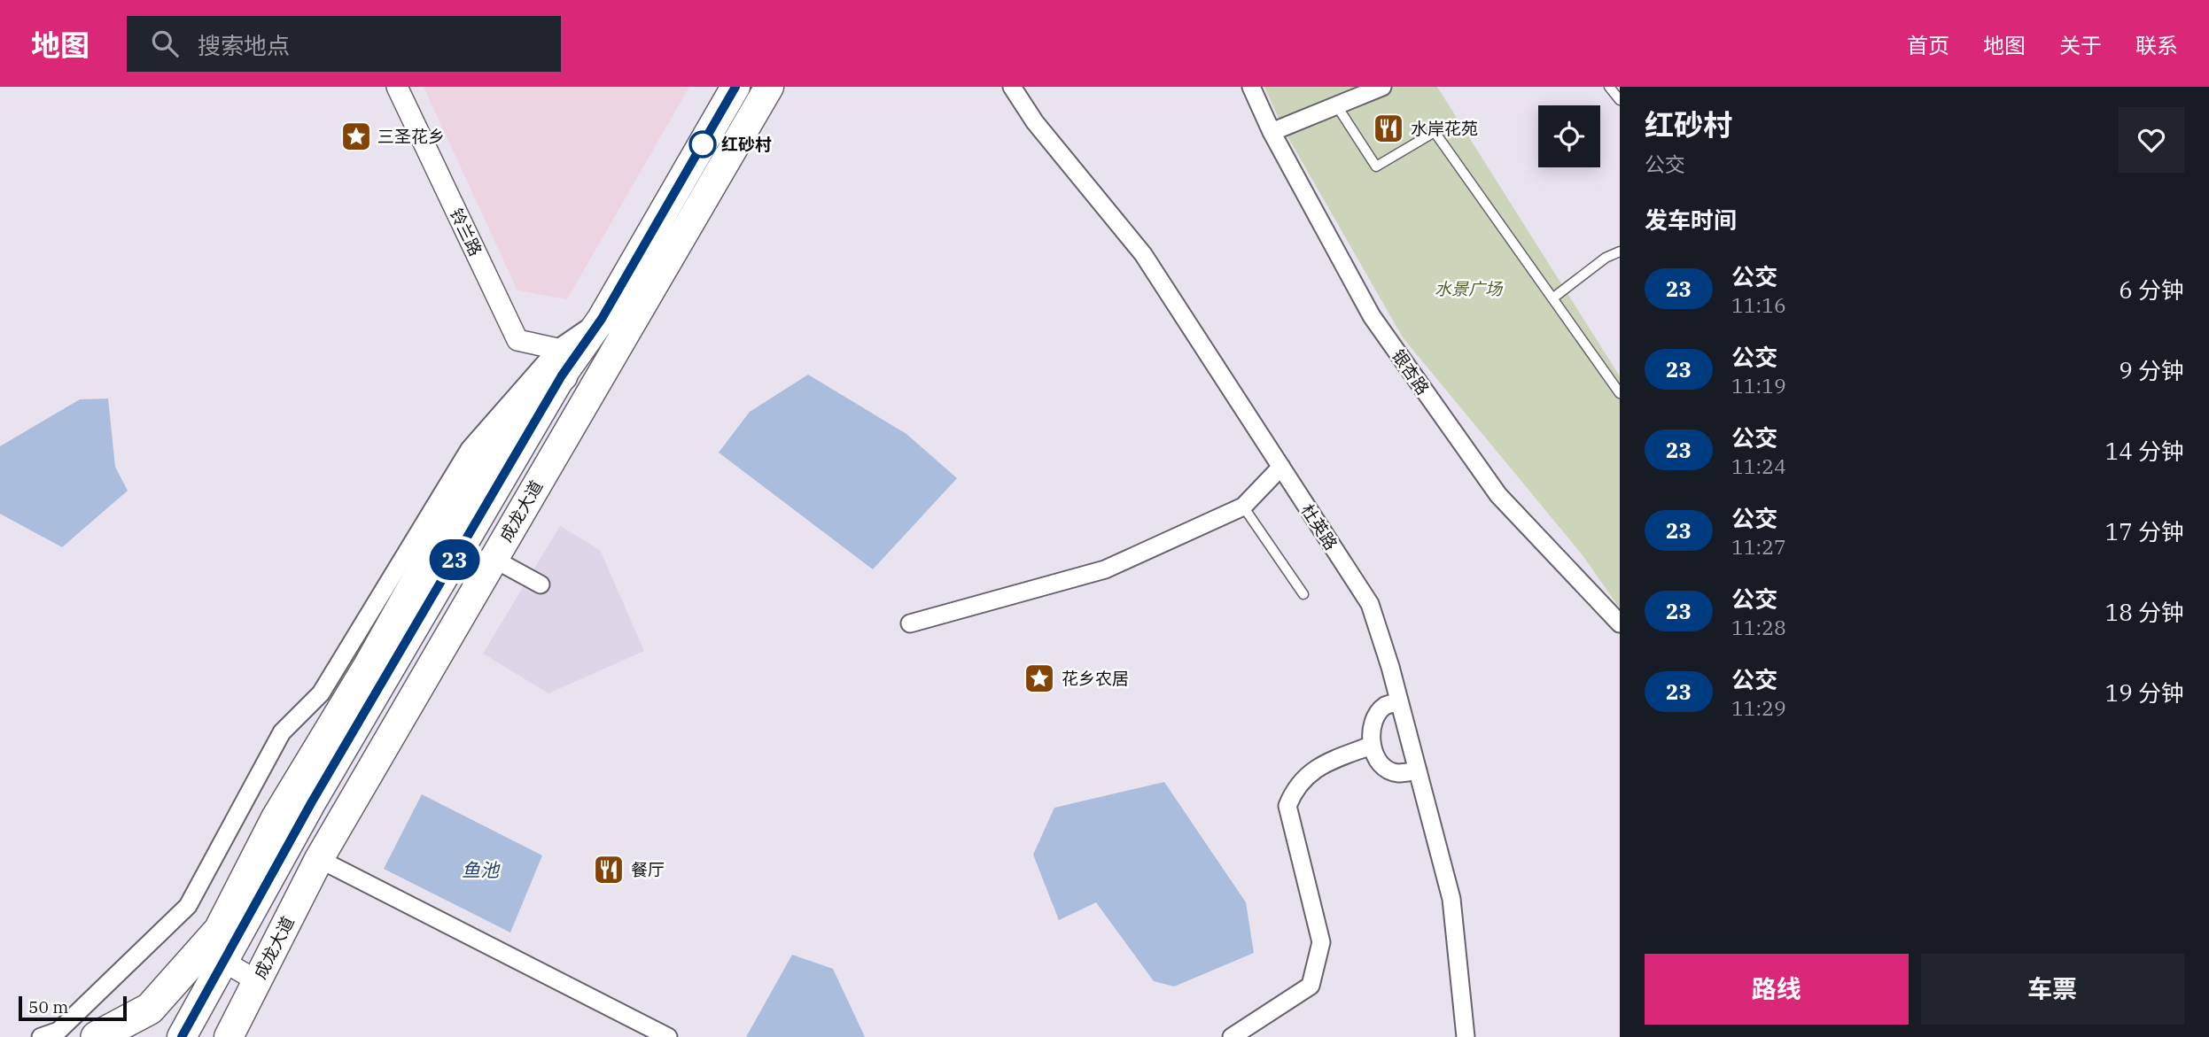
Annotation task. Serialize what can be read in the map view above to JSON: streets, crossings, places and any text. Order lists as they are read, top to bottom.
{
  "streets": {
    "highway": ["成龙大道"],
    "street": ["铃兰路", "银杏路", "杜英路"]
  },
  "crossings": [
    ["铃兰路", "成龙大道"]
  ],
  "water": ["鱼池"],
  "parks": ["水景广场"],
  "places": {
    "restaurant": ["水岸花苑", "餐厅"],
    "place": ["三圣花乡", "花乡农居"],
    "other": ["红砂村"]
  },
  "lines": ["bus line 23"],
  "scale_bar": "50 m",
  "page": {
    "header": "地图",
    "search": "搜索地点",
    "nav": [
      "首页",
      "地图",
      "关于",
      "联系"
    ],
    "on_map": "23",
    "heading": [
      ["红砂村", "公交"],
      "发车时间"
    ],
    "list": [
      {
        "mark": "23",
        "name": "公交",
        "note": "11:16",
        "value": "6 分钟"
      },
      {
        "mark": "23",
        "name": "公交",
        "note": "11:19",
        "value": "9 分钟"
      },
      {
        "mark": "23",
        "name": "公交",
        "note": "11:24",
        "value": "14 分钟"
      },
      {
        "mark": "23",
        "name": "公交",
        "note": "11:27",
        "value": "17 分钟"
      },
      {
        "mark": "23",
        "name": "公交",
        "note": "11:28",
        "value": "18 分钟"
      },
      {
        "mark": "23",
        "name": "公交",
        "note": "11:29",
        "value": "19 分钟"
      }
    ],
    "buttons": ["路线", "车票"],
    "scale": "50 m"
  }
}
